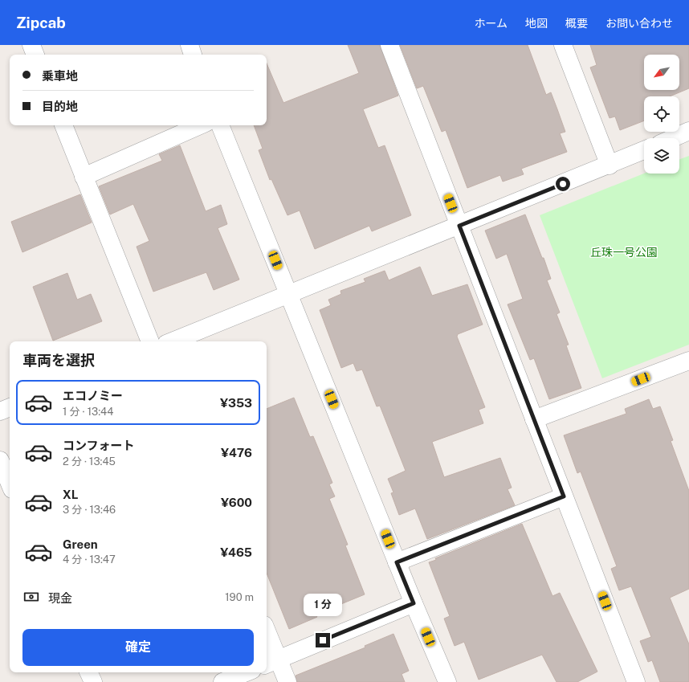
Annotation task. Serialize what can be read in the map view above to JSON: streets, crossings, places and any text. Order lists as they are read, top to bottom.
{
  "parks": ["丘珠一号公園"],
  "north": "bottom left",
  "page": {
    "header": "Zipcab",
    "nav": [
      "ホーム",
      "地図",
      "概要",
      "お問い合わせ"
    ],
    "banner": ["乗車地", "目的地"],
    "heading": "車両を選択",
    "list": [
      {
        "name": "エコノミー",
        "note": "1 分 · 13:44",
        "value": "¥353"
      },
      {
        "name": "コンフォート",
        "note": "2 分 · 13:45",
        "value": "¥476"
      },
      {
        "name": "XL",
        "note": "3 分 · 13:46",
        "value": "¥600"
      },
      {
        "name": "Green",
        "note": "4 分 · 13:47",
        "value": "¥465"
      }
    ],
    "pay": ["現金", "190 m"],
    "bubble": "1 分",
    "buttons": "確定"
  }
}
